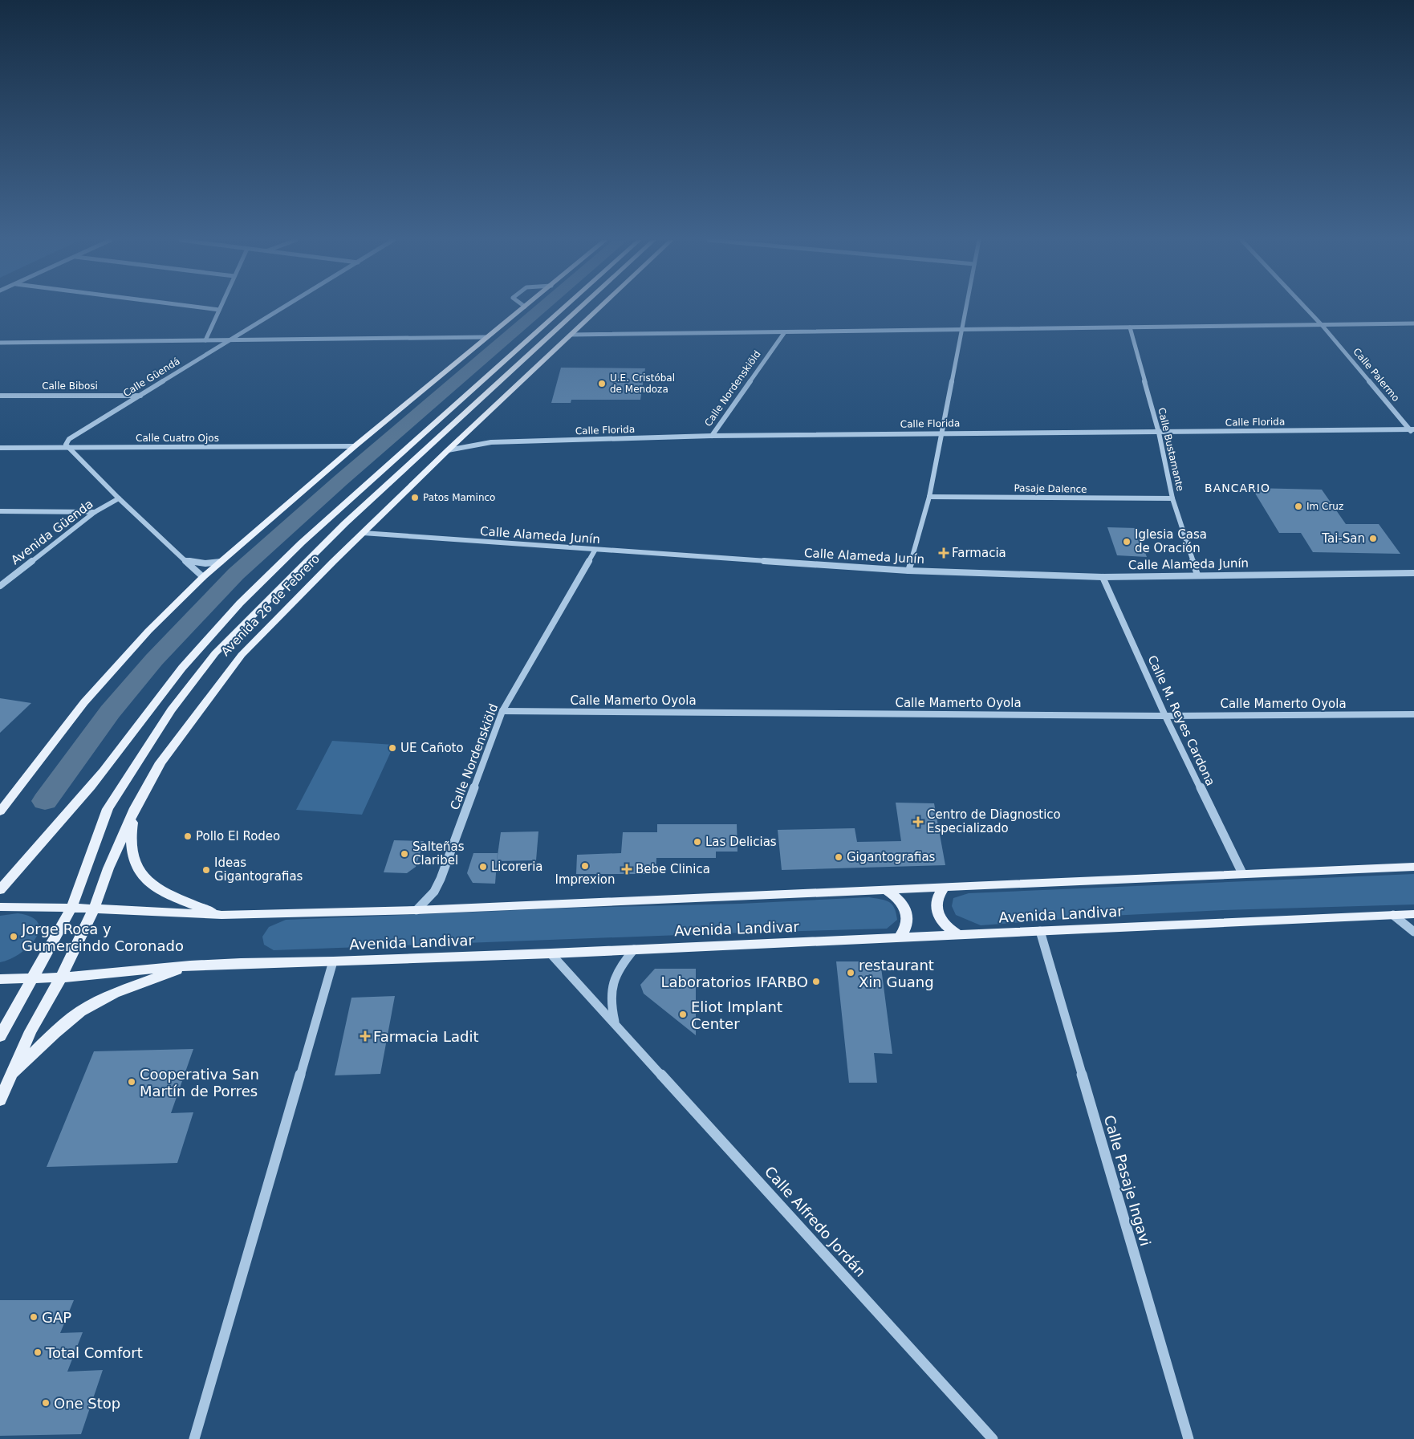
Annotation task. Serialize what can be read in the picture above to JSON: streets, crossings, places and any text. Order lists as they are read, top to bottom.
{
  "streets": {
    "main road": ["Avenida 26 de Febrero", "Avenida Landivar"],
    "street": [
      "Calle Palermo",
      "Calle Güendá",
      "Calle Bibosi",
      "Calle Nordenskiöld",
      "Calle Florida",
      "Calle Cuatro Ojos",
      "Calle Bustamante",
      "Pasaje Dalence",
      "Avenida Güenda",
      "Calle Alameda Junín",
      "Calle Mamerto Oyola",
      "Calle M. Reyes Cardona",
      "Calle Pasaje Ingavi",
      "Calle Alfredo Jordán"
    ]
  },
  "crossings": [
    ["Calle Palermo", "Calle Florida"],
    ["Calle Güendá", "Calle Bibosi"],
    ["Calle Güendá", "Calle Cuatro Ojos"],
    ["Calle Nordenskiöld", "Calle Florida"],
    ["Calle Nordenskiöld", "Calle Alameda Junín"],
    ["Calle Nordenskiöld", "Calle Mamerto Oyola"],
    ["Calle Florida", "Calle Bustamante"],
    ["Calle Florida", "Avenida 26 de Febrero"],
    ["Calle Bustamante", "Pasaje Dalence"],
    ["Calle Bustamante", "Calle Alameda Junín"],
    ["Calle Alameda Junín", "Avenida 26 de Febrero"],
    ["Calle Alameda Junín", "Calle M. Reyes Cardona"],
    ["Avenida 26 de Febrero", "Avenida Landivar"],
    ["Calle Mamerto Oyola", "Calle M. Reyes Cardona"],
    ["Avenida Landivar", "Calle Pasaje Ingavi"],
    ["Avenida Landivar", "Calle Alfredo Jordán"]
  ],
  "districts": ["BANCARIO"],
  "places": {
    "other": [
      "U.E. Cristóbal de Mendoza",
      "Patos Maminco",
      "Im Cruz",
      "Tai-San",
      "Iglesia Casa de Oración",
      "UE Cañoto",
      "Pollo El Rodeo",
      "Las Delicias",
      "Salteñas Claribel",
      "Gigantografias",
      "Imprexion",
      "Licoreria",
      "Ideas Gigantografias",
      "Jorge Roca y Gumercindo Coronado",
      "restaurant Xin Guang",
      "Laboratorios IFARBO",
      "Eliot Implant Center",
      "Cooperativa San Martín de Porres",
      "GAP",
      "Total Comfort",
      "One Stop"
    ],
    "health": [
      "Farmacia",
      "Centro de Diagnostico Especializado",
      "Bebe Clinica",
      "Farmacia Ladit"
    ]
  }
}
